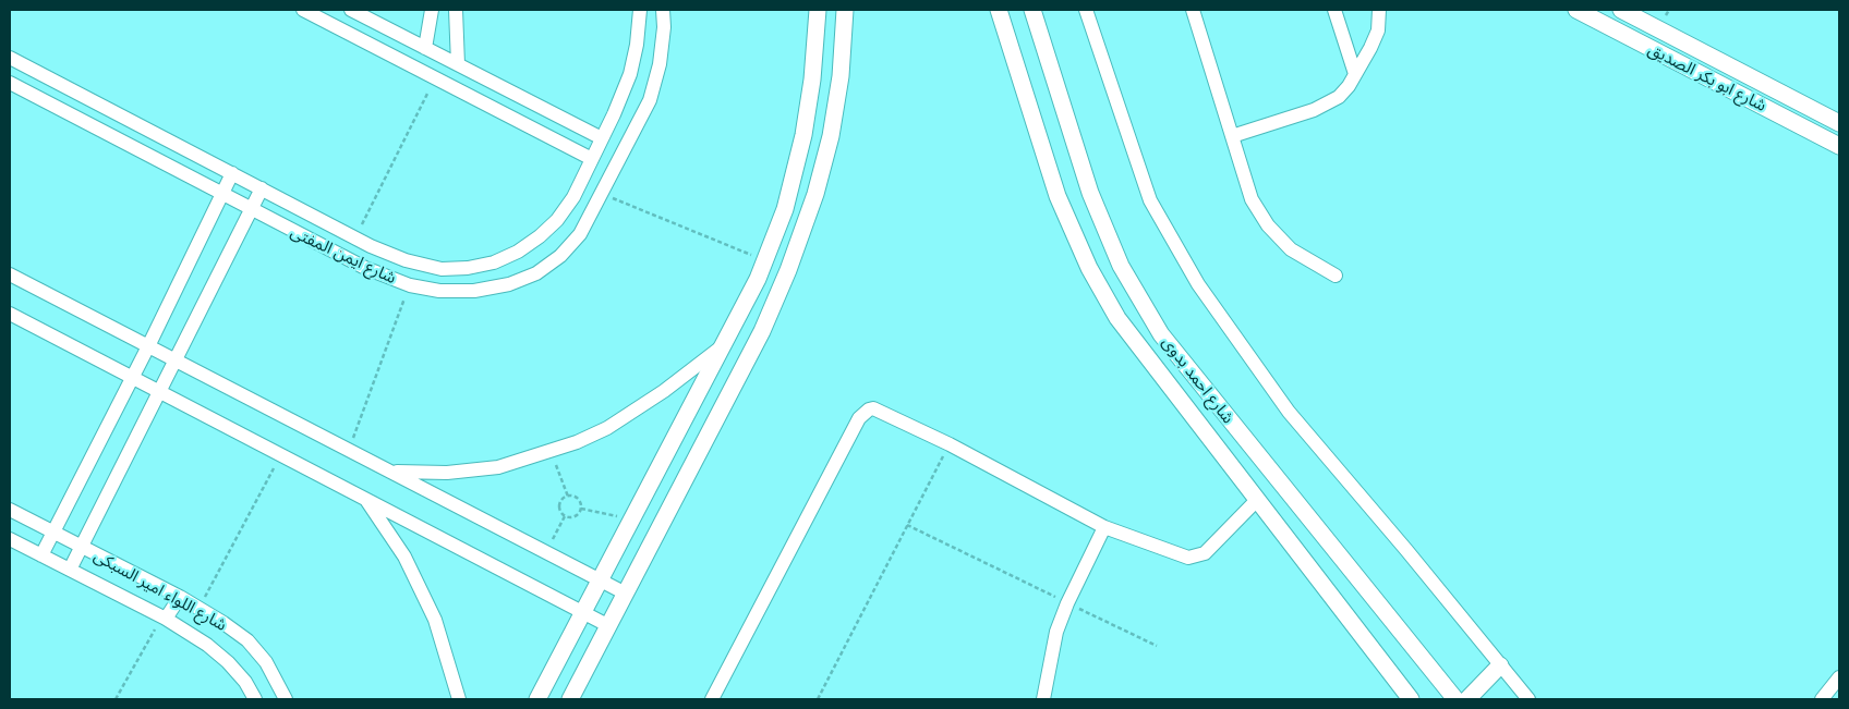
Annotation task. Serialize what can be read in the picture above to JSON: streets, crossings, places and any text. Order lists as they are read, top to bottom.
{
  "streets": {
    "street": [
      "شارع ابو بكر الصديق",
      "شارع ايمن المفتى",
      "شارع احمد بدوى",
      "شارع اللواء امير السبكى"
    ]
  }
}
